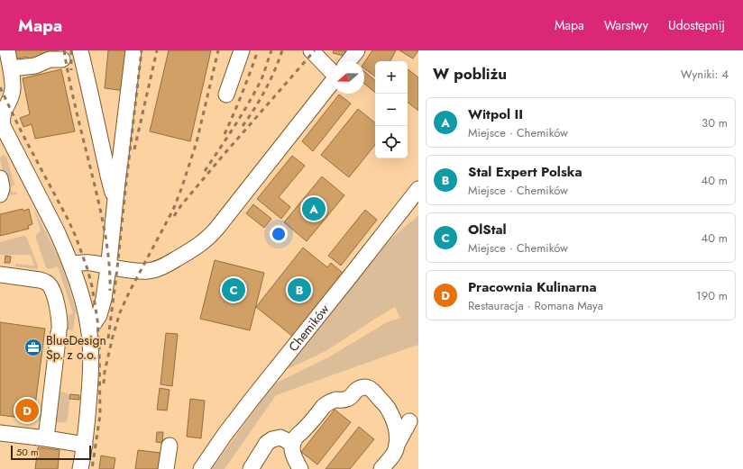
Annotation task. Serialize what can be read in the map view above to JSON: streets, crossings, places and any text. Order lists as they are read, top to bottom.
{
  "streets": {
    "street": ["Chemików"]
  },
  "places": {
    "office": ["BlueDesign Sp. z o.o."]
  },
  "scale_bar": "50 m",
  "north": "left",
  "page": {
    "header": "Mapa",
    "nav": ["Mapa", "Warstwy", "Udostępnij"],
    "heading": ["W pobliżu", "Wyniki: 4"],
    "map_buttons": ["+", "−"],
    "list": [
      {
        "mark": "A",
        "name": "Witpol II",
        "note": "Miejsce · Chemików",
        "value": "30 m"
      },
      {
        "mark": "B",
        "name": "Stal Expert Polska",
        "note": "Miejsce · Chemików",
        "value": "40 m"
      },
      {
        "mark": "C",
        "name": "OlStal",
        "note": "Miejsce · Chemików",
        "value": "40 m"
      },
      {
        "mark": "D",
        "name": "Pracownia Kulinarna",
        "note": "Restauracja · Romana Maya",
        "value": "190 m"
      }
    ],
    "pins": [
      "A",
      "B",
      "C",
      "D"
    ],
    "scale": "50 m"
  }
}
